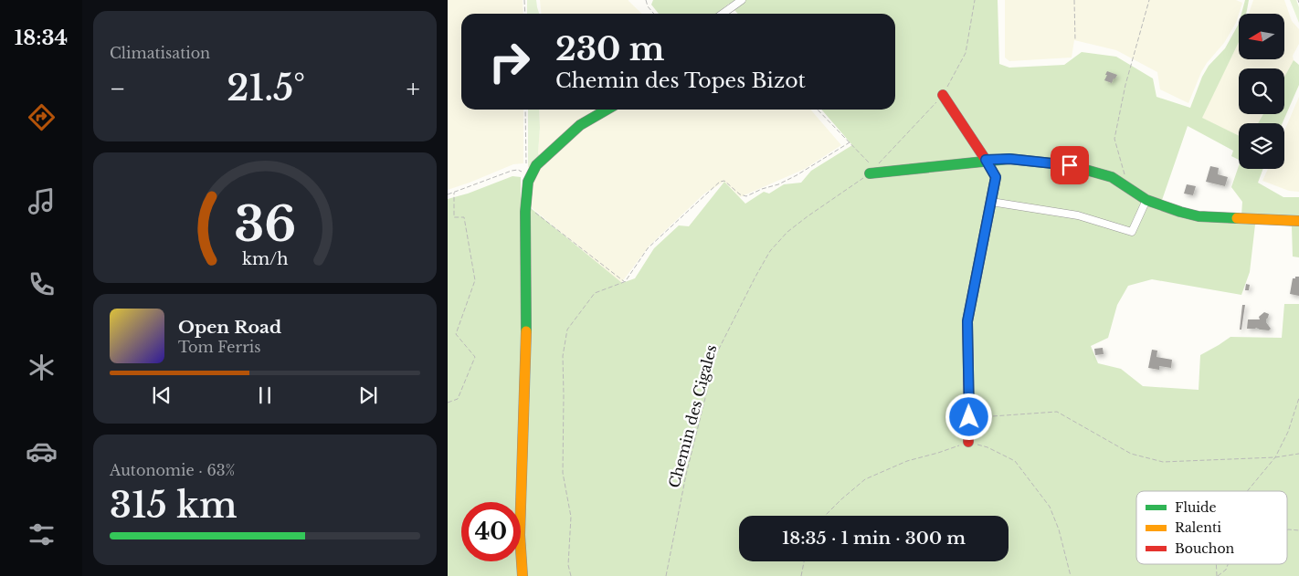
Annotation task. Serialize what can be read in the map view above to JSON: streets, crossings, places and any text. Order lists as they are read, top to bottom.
{
  "streets": {
    "path": ["Chemin des Cigales"]
  },
  "legend": ["Fluide", "Ralenti", "Bouchon"],
  "north": "left",
  "page": {
    "tabs": "18:34",
    "tile": [
      "Climatisation",
      ["Autonomie · 63%", "315 km"]
    ],
    "turn": ["230 m", "Chemin des Topes Bizot"],
    "heat": ["−", "21.5°", "+"],
    "song": ["Open Road", "Tom Ferris"],
    "limit": "40",
    "trip": "18:35 · 1 min · 300 m",
    "gauge": ["36", "km/h"]
  }
}
